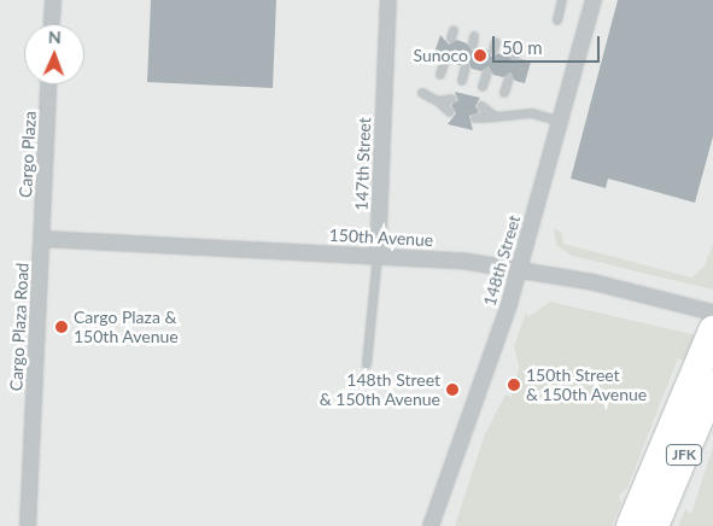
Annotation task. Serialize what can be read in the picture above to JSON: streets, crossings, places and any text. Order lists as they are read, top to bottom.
{
  "streets": {
    "highway": ["JFK"],
    "street": [
      "Cargo Plaza",
      "147th Street",
      "150th Avenue",
      "148th Street",
      "Cargo Plaza Road"
    ]
  },
  "crossings": [
    ["Cargo Plaza", "150th Avenue"],
    ["Cargo Plaza", "Cargo Plaza Road"],
    ["147th Street", "150th Avenue"],
    ["150th Avenue", "148th Street"],
    ["150th Avenue", "Cargo Plaza Road"]
  ],
  "places": [
    "Sunoco",
    "Cargo Plaza & 150th Avenue",
    "150th Street & 150th Avenue",
    "148th Street & 150th Avenue"
  ],
  "scale_bar": "50 m",
  "north": "top"
}
